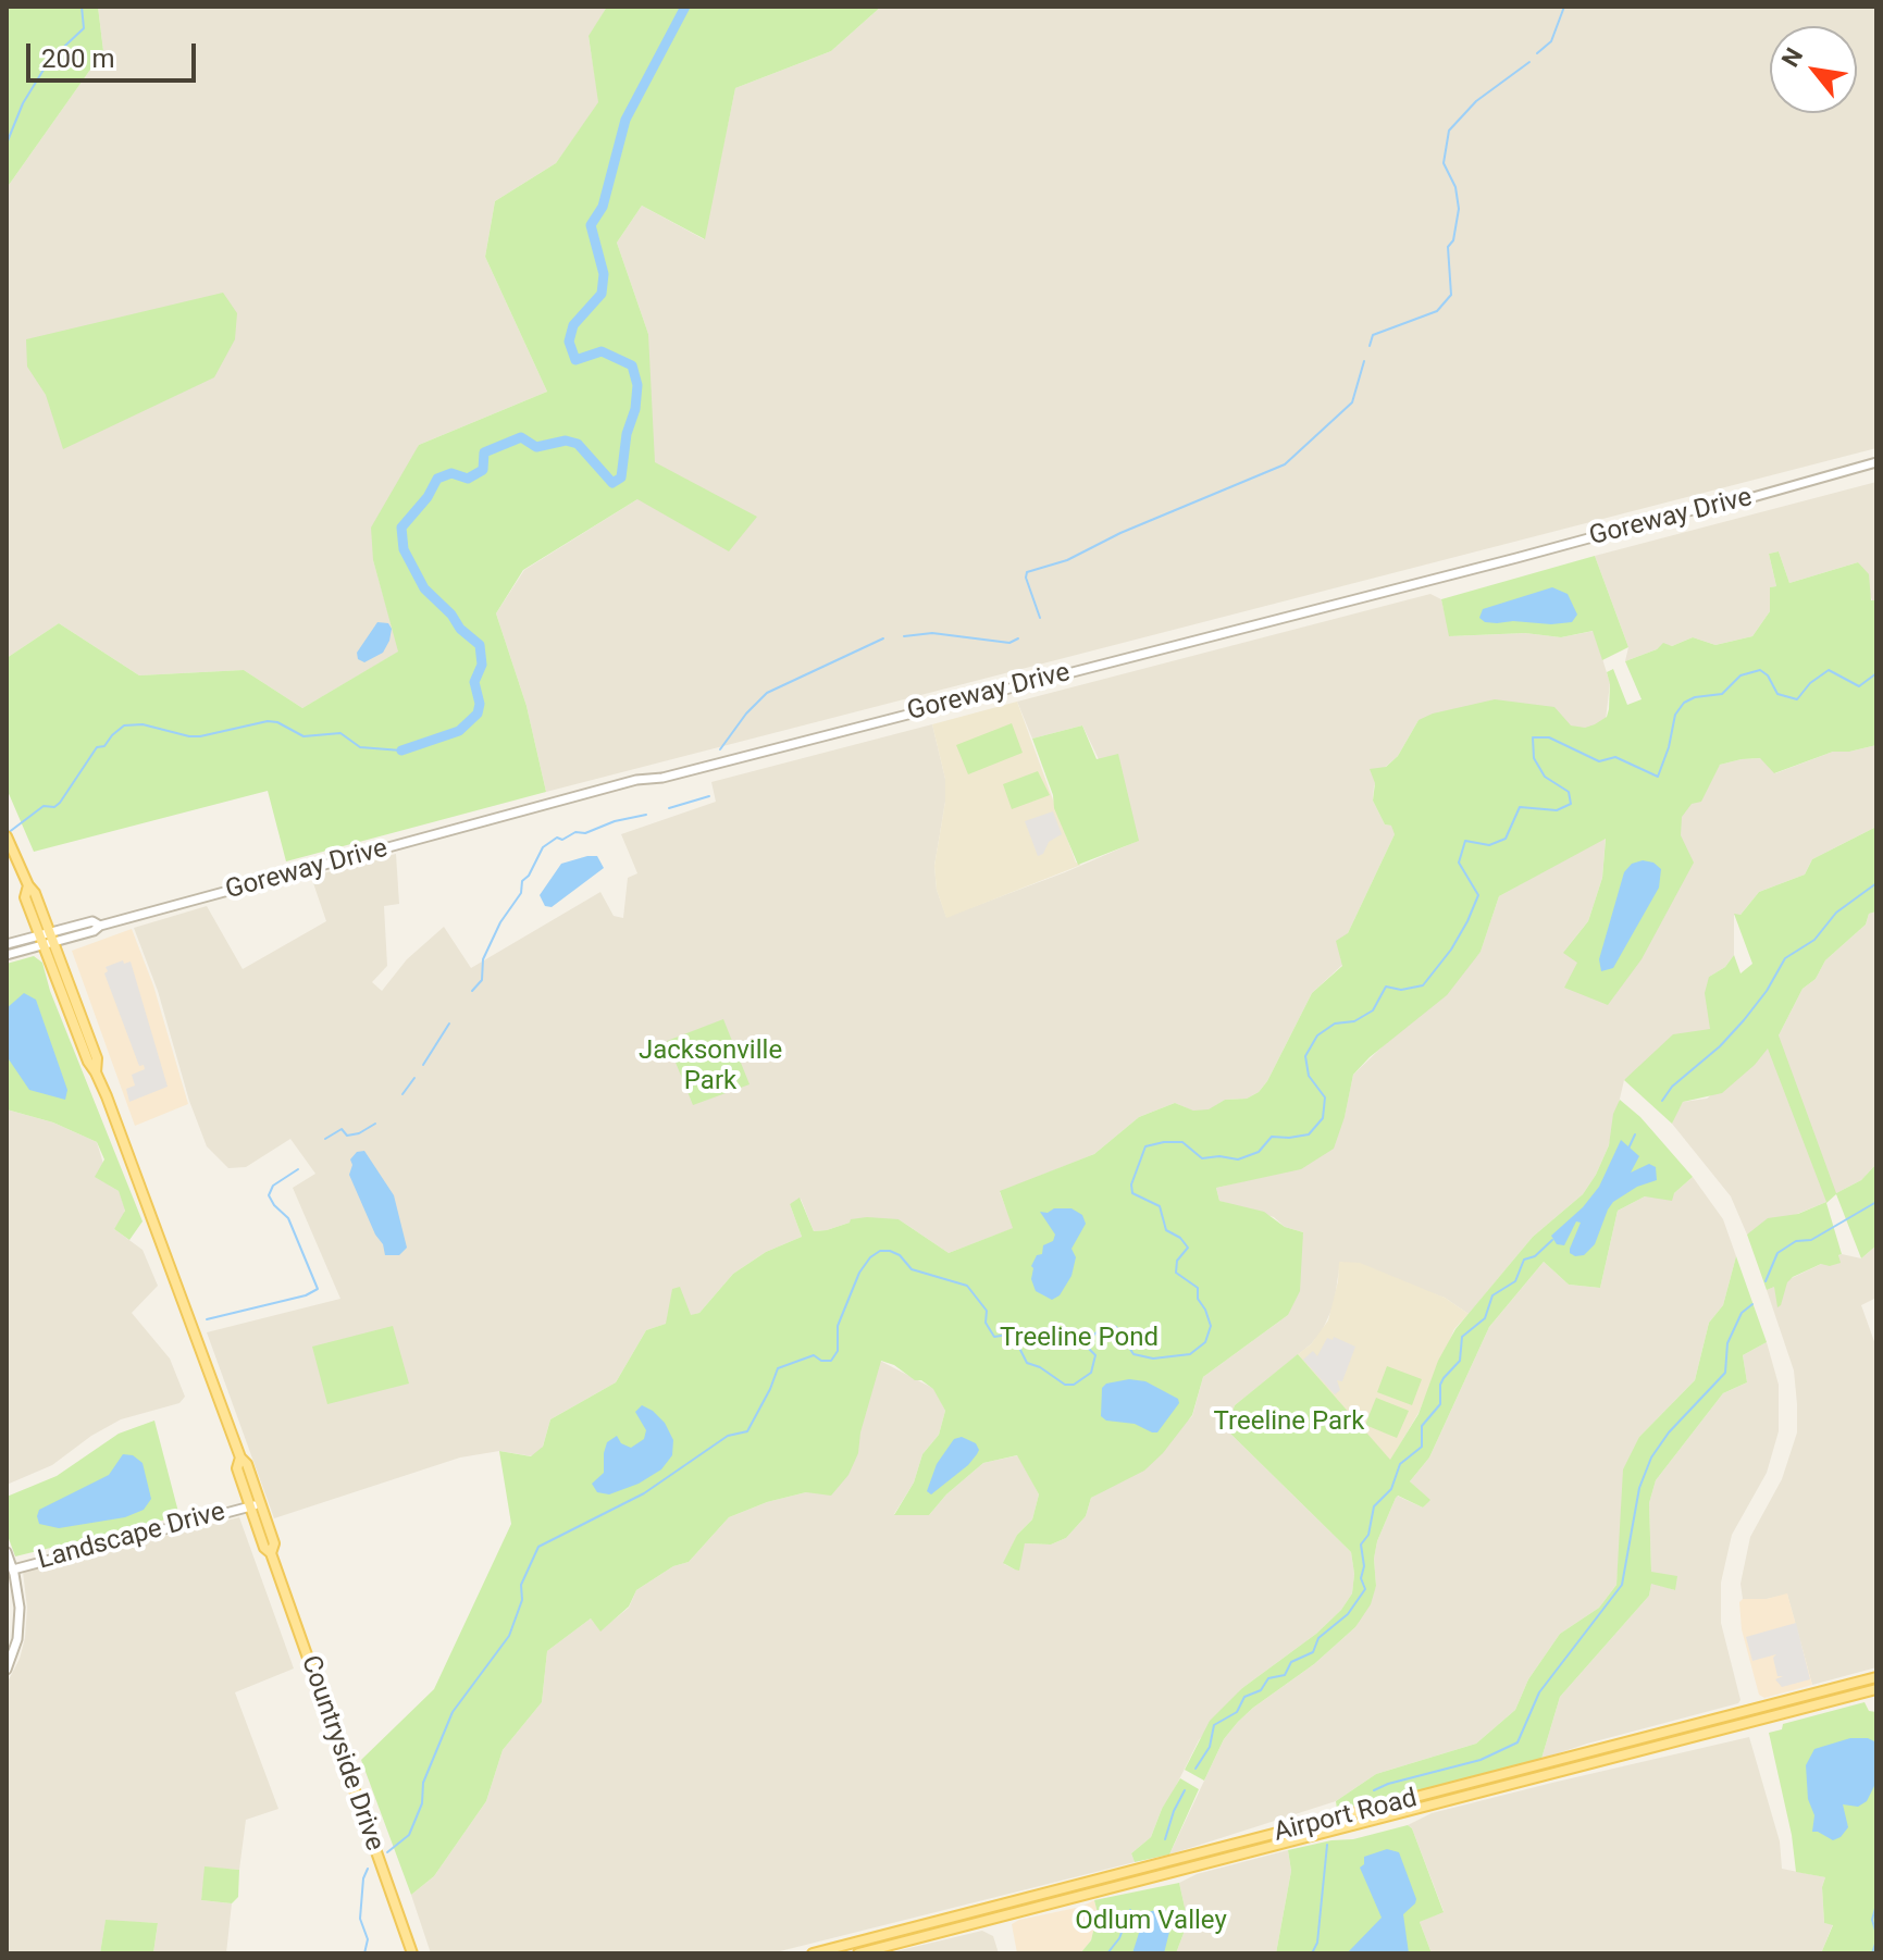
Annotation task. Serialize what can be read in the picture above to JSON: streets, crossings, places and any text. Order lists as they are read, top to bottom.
{
  "streets": {
    "main road": ["Countryside Drive", "Airport Road"],
    "street": ["Goreway Drive", "Landscape Drive"]
  },
  "crossings": [
    ["Goreway Drive", "Countryside Drive"],
    ["Landscape Drive", "Countryside Drive"]
  ],
  "parks": [
    "Jacksonville Park",
    "Treeline Pond",
    "Treeline Park",
    "Odlum Valley"
  ],
  "scale_bar": "200 m",
  "north": "top left"
}
